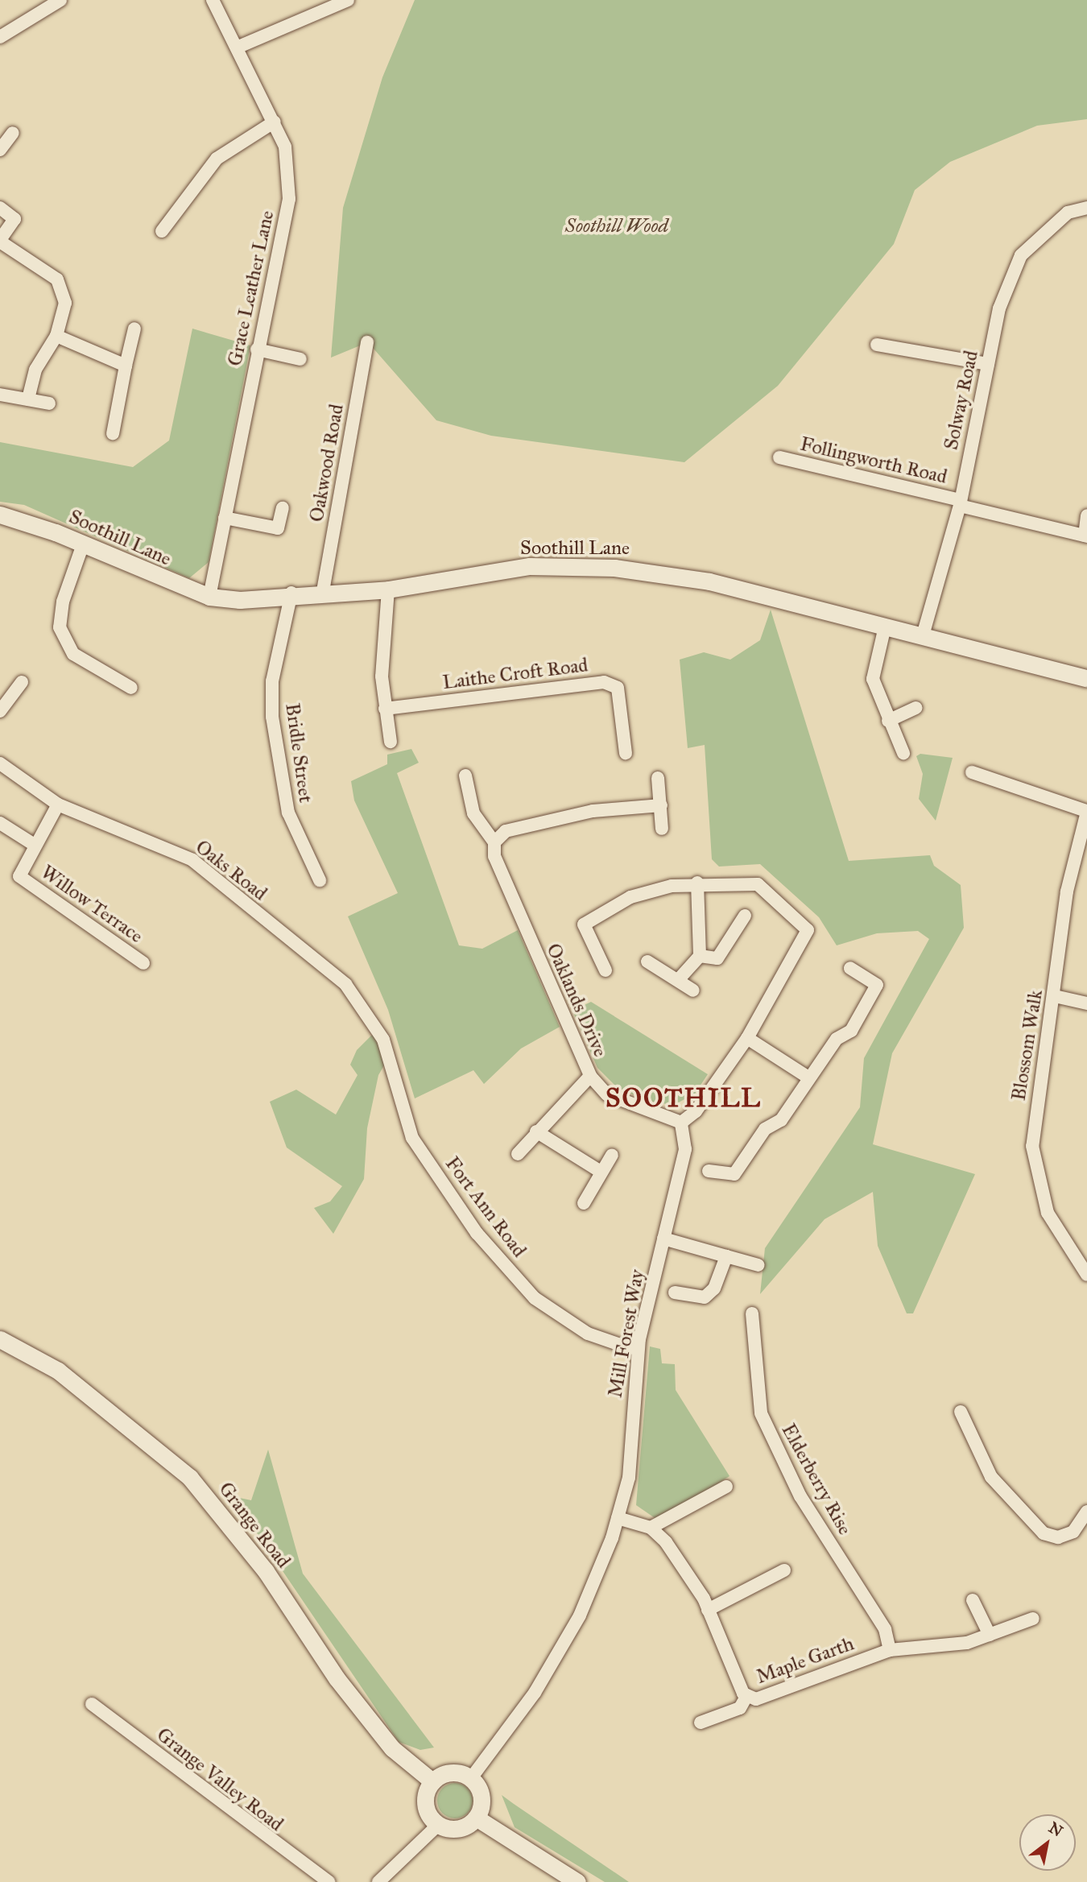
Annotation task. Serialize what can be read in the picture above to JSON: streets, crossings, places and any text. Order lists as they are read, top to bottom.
{
  "streets": {
    "main road": ["Soothill Lane", "Grange Road"],
    "street": [
      "Grace Leather Lane",
      "Solway Road",
      "Follingworth Road",
      "Oakwood Road",
      "Laithe Croft Road",
      "Bridle Street",
      "Oaks Road",
      "Willow Terrace",
      "Oaklands Drive",
      "Blossom Walk",
      "Fort Ann Road",
      "Mill Forest Way",
      "Elderberry Rise",
      "Maple Garth",
      "Grange Valley Road"
    ]
  },
  "crossings": [
    ["Grace Leather Lane", "Soothill Lane"],
    ["Solway Road", "Follingworth Road"],
    ["Solway Road", "Soothill Lane"],
    ["Oakwood Road", "Soothill Lane"],
    ["Soothill Lane", "Bridle Street"],
    ["Oaks Road", "Fort Ann Road"],
    ["Oaklands Drive", "Mill Forest Way"],
    ["Mill Forest Way", "Grange Road"],
    ["Elderberry Rise", "Maple Garth"]
  ],
  "districts": ["SOOTHILL"],
  "parks": ["Soothill Wood"],
  "north": "top right"
}
